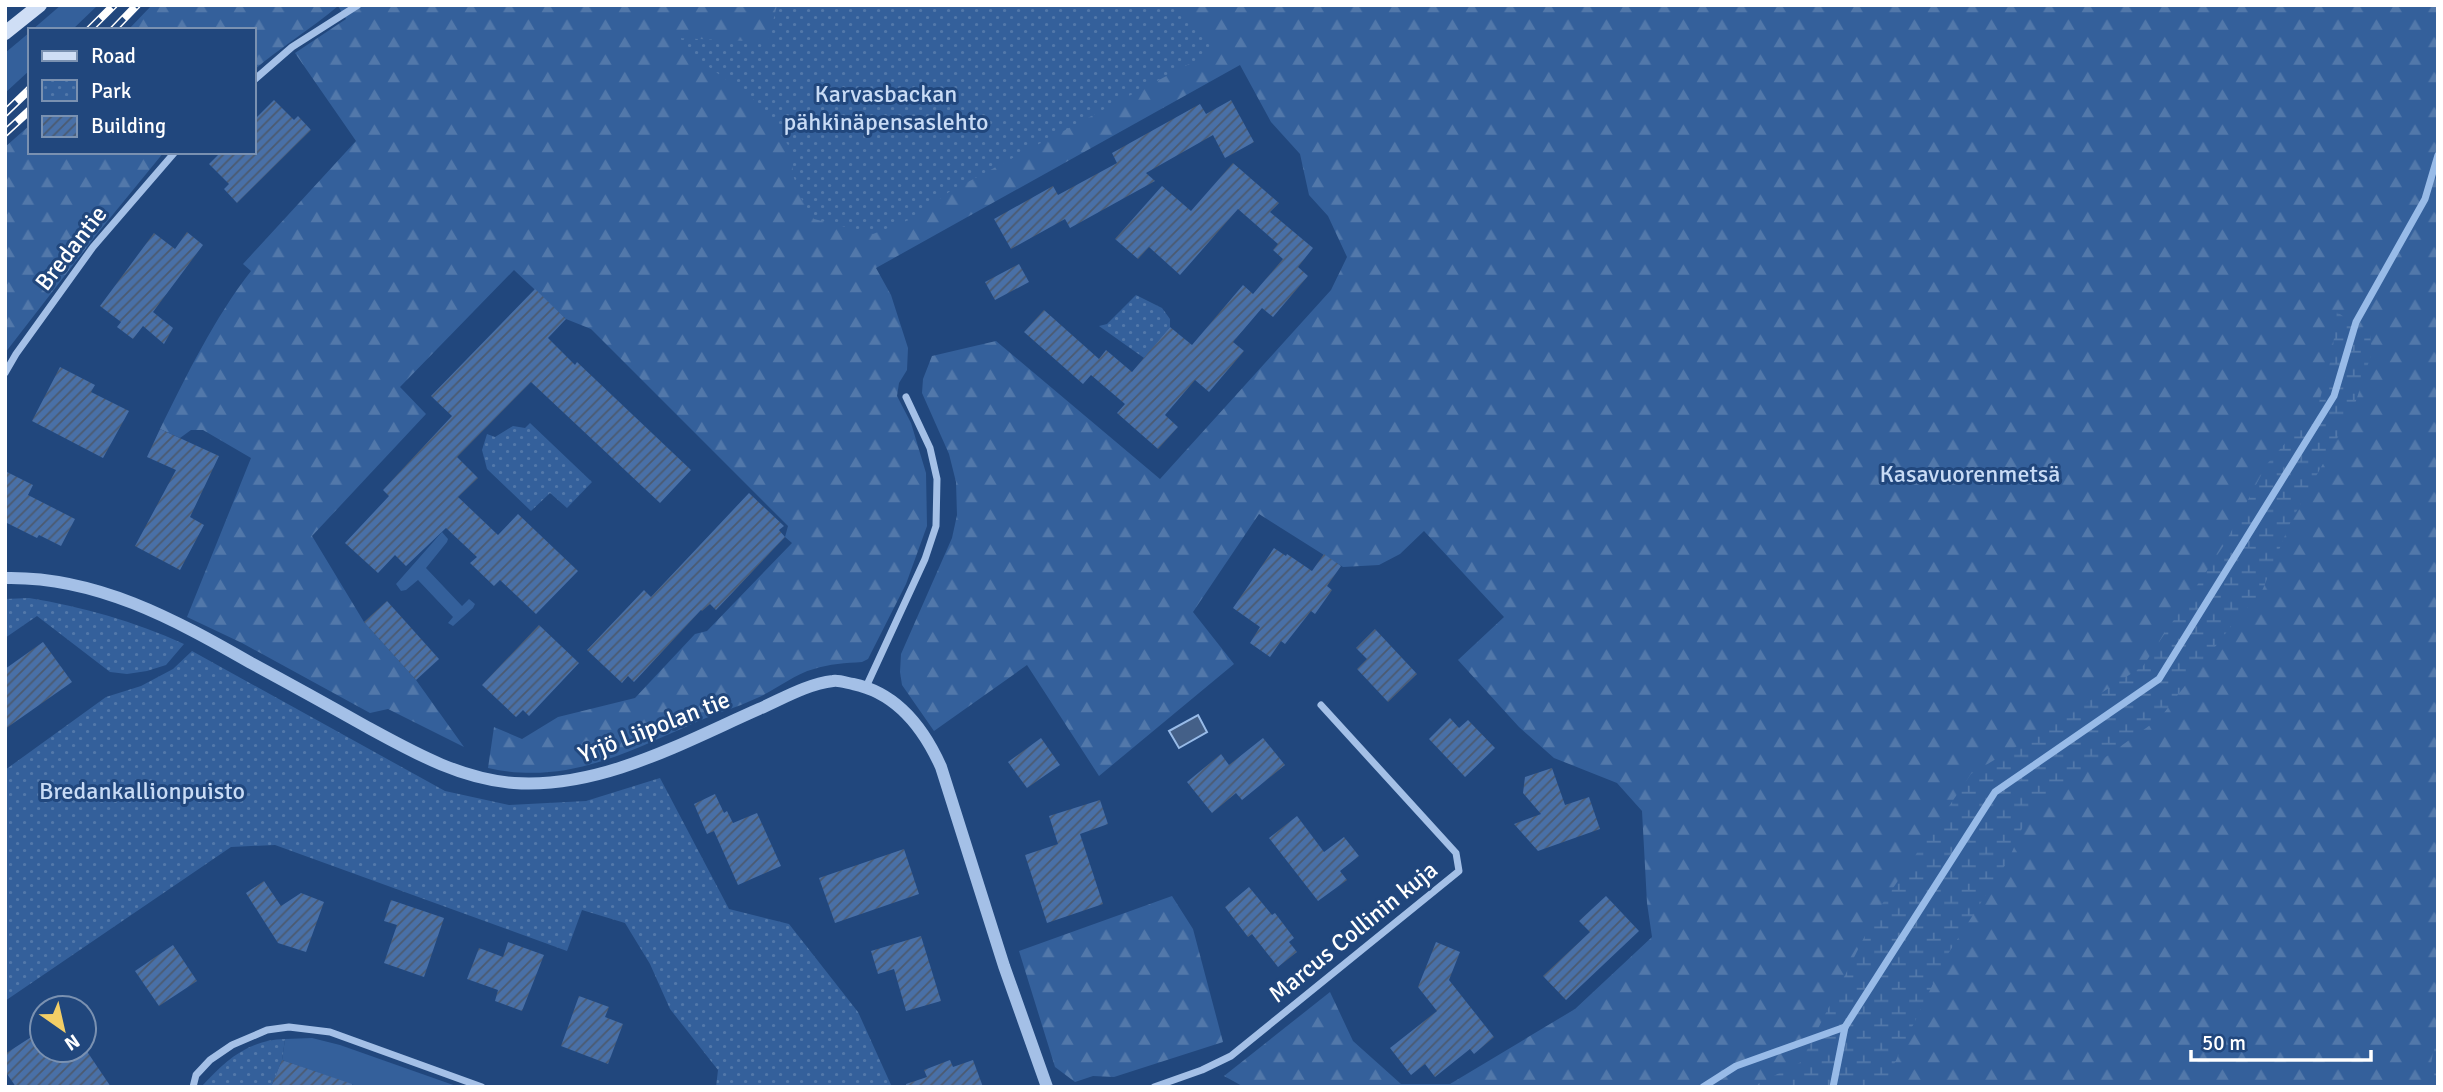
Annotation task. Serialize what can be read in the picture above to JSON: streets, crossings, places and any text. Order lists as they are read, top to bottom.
{
  "streets": {
    "street": ["Bredantie", "Yrjö Liipolan tie", "Marcus Collinin kuja"]
  },
  "parks": ["Karvasbackan pähkinäpensaslehto", "Kasavuorenmetsä", "Bredankallionpuisto"],
  "legend": ["Road", "Park", "Building"],
  "scale_bar": "50 m",
  "north": "bottom right"
}
